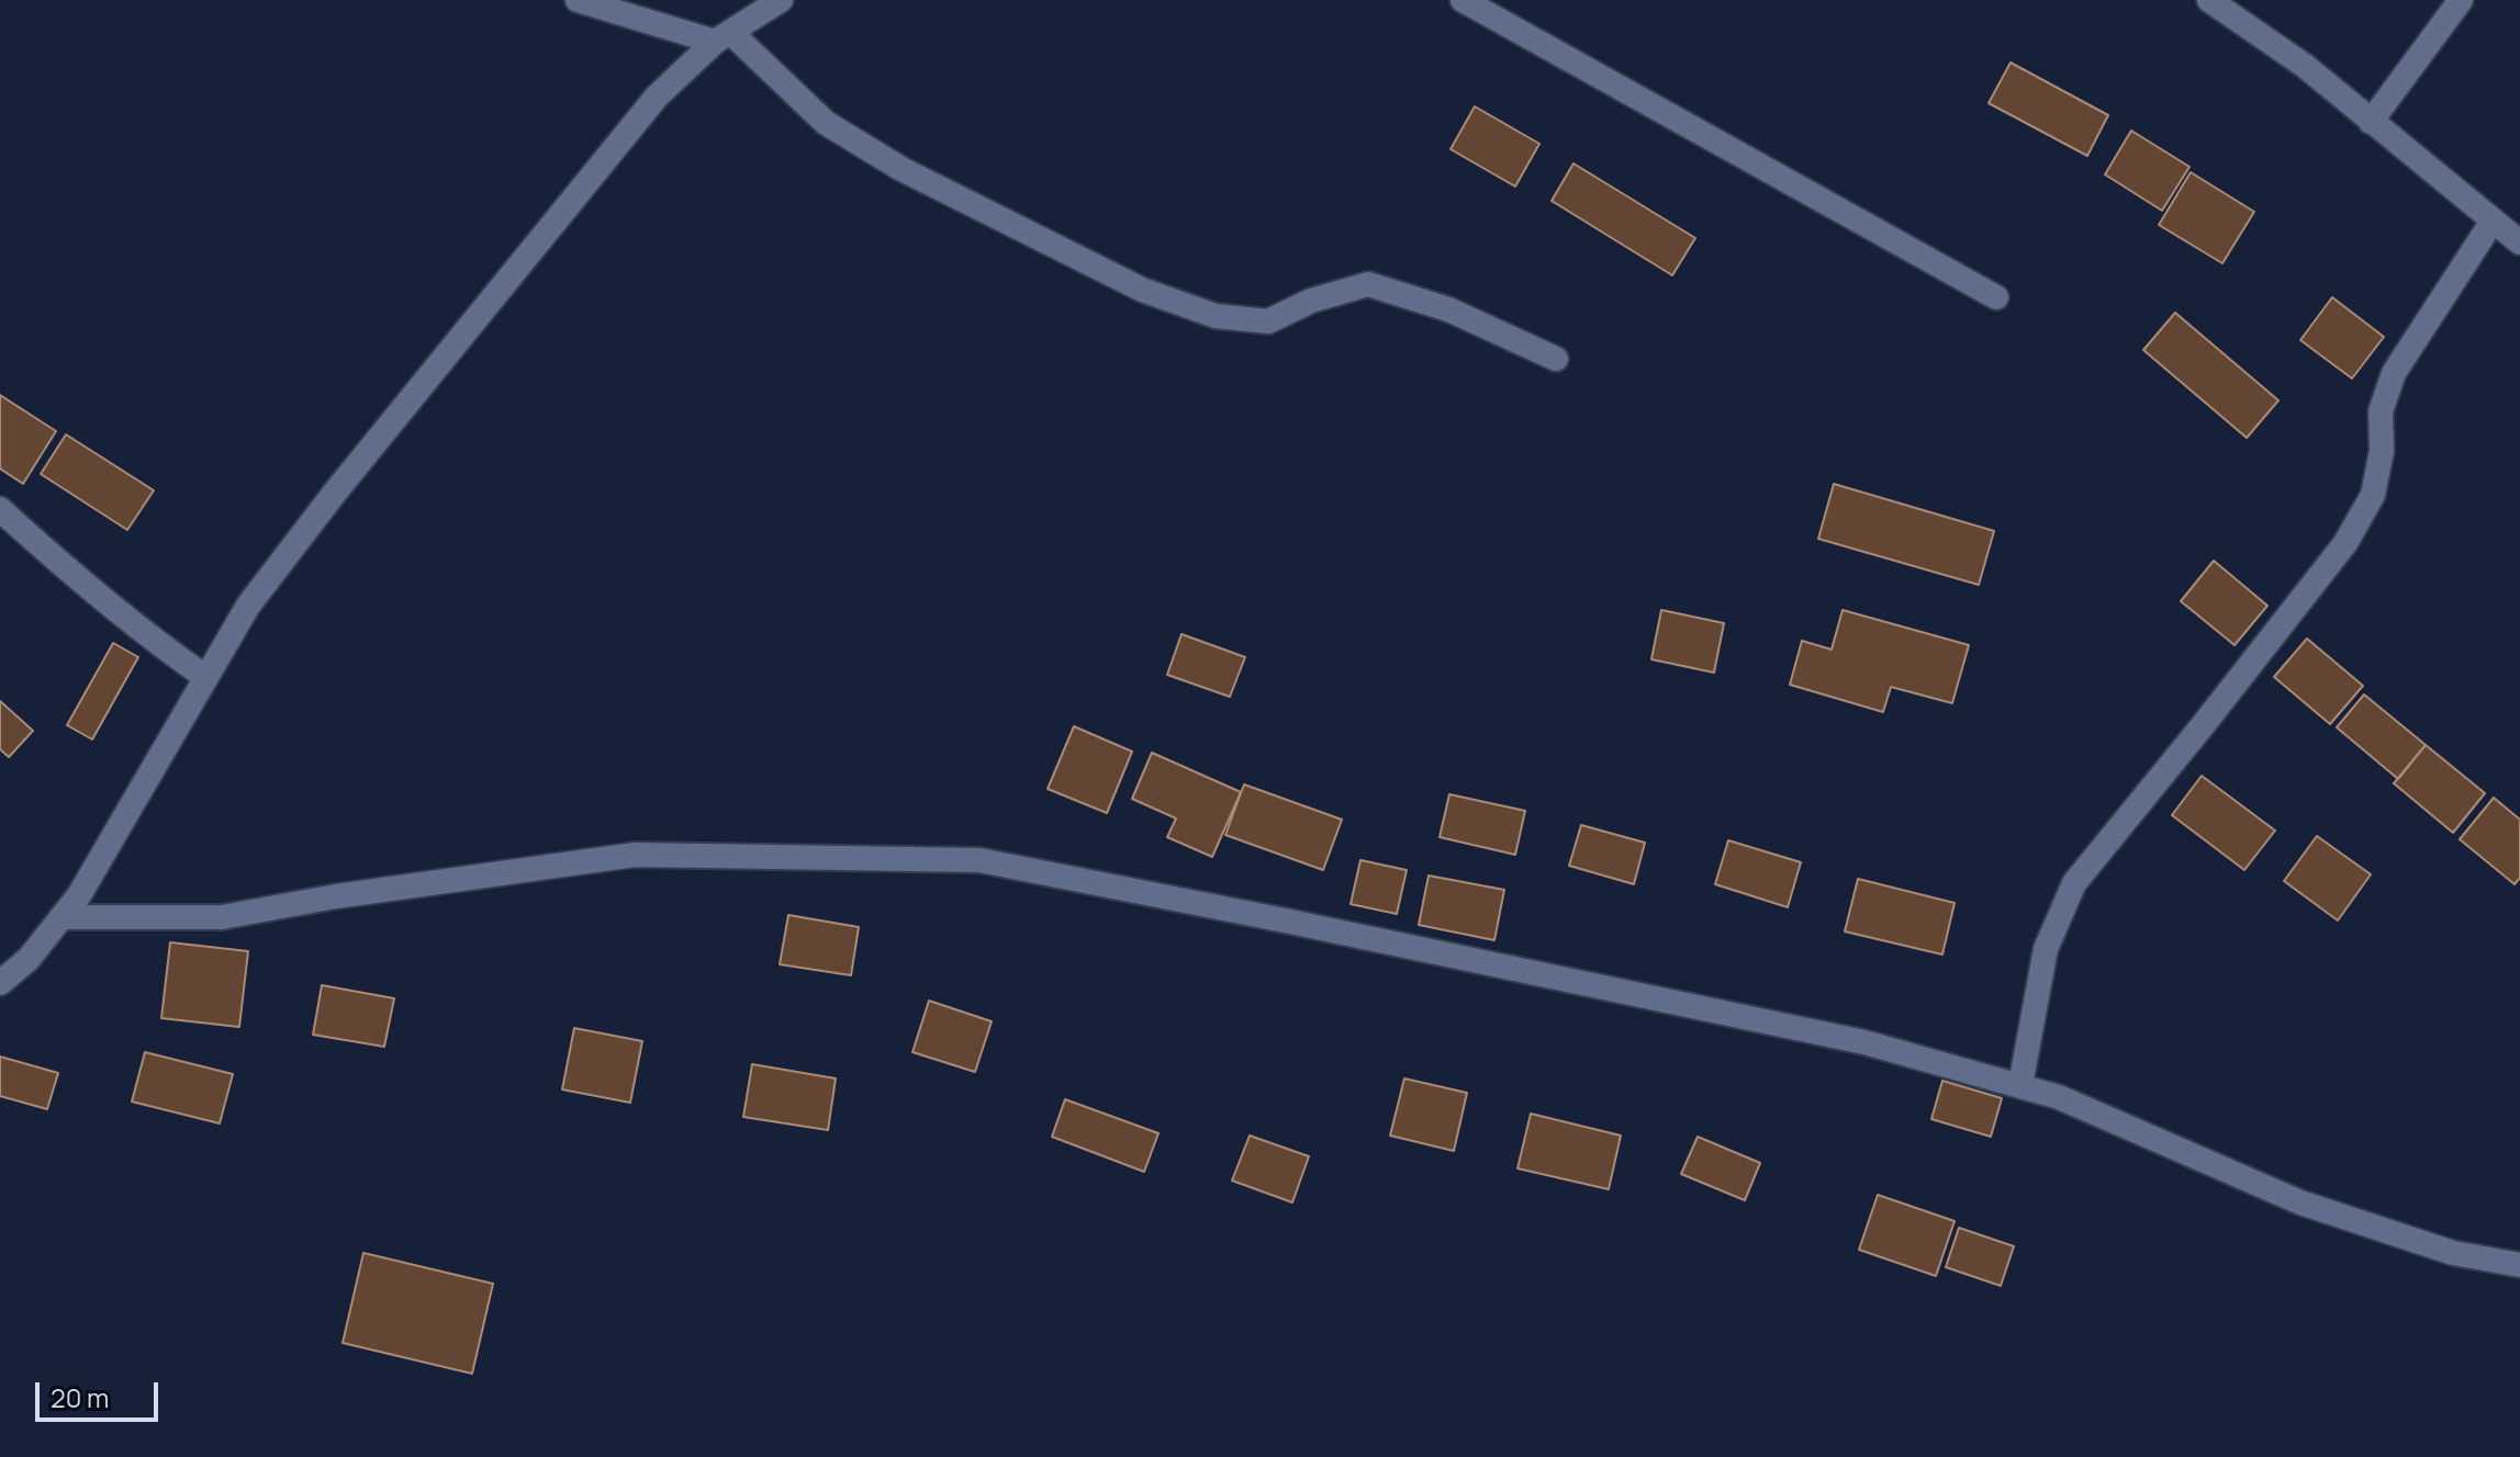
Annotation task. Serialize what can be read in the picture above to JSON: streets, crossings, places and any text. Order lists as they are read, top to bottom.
{
  "scale_bar": "20 m"
}
